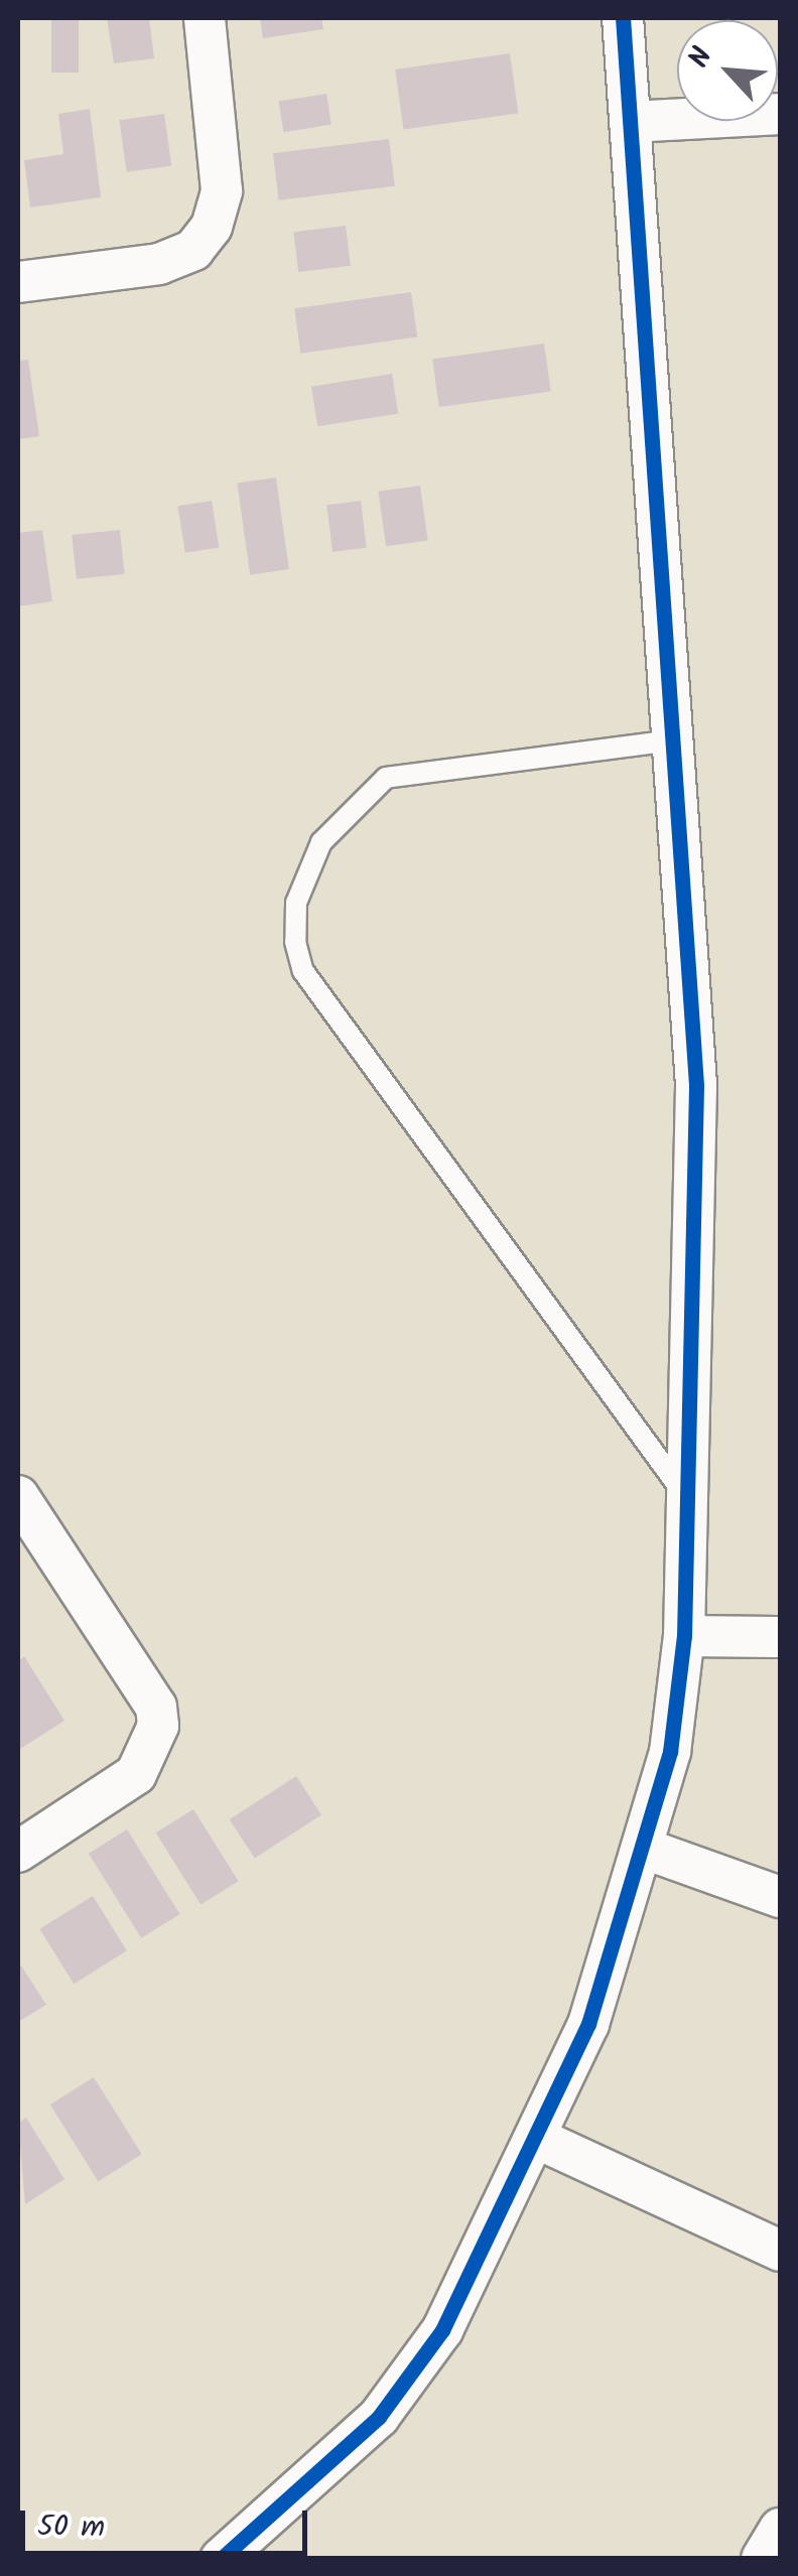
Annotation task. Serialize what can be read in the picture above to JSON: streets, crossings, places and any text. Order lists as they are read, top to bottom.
{
  "scale_bar": "50 m",
  "north": "top left"
}
